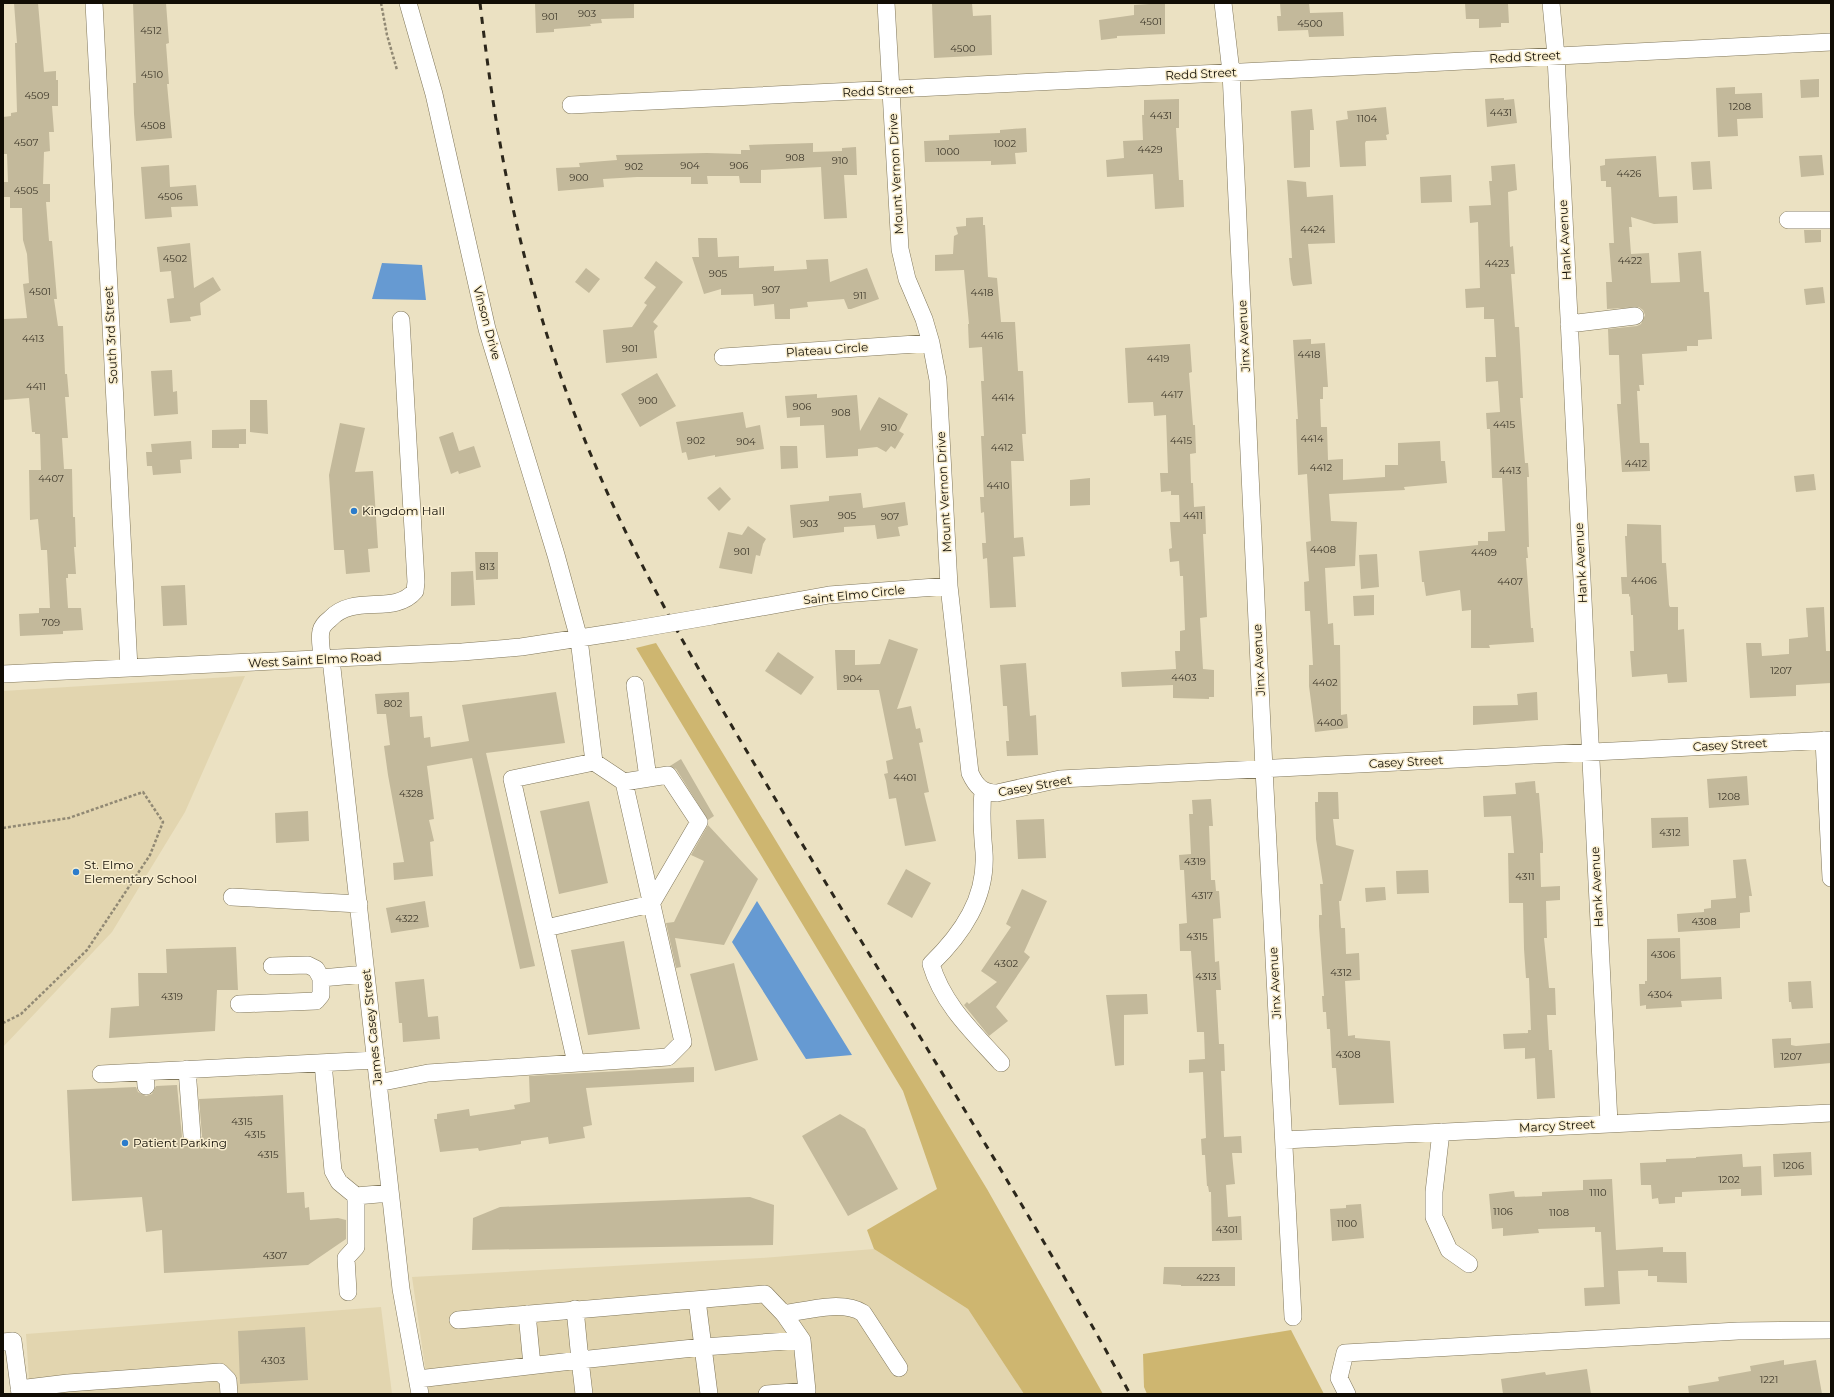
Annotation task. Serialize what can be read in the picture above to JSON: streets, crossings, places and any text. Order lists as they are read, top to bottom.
{
  "streets": {
    "street": [
      "Redd Street",
      "Mount Vernon Drive",
      "Hank Avenue",
      "Vinson Drive",
      "South 3rd Street",
      "Jinx Avenue",
      "Plateau Circle",
      "Saint Elmo Circle",
      "West Saint Elmo Road",
      "Casey Street",
      "James Casey Street",
      "Marcy Street"
    ]
  },
  "crossings": [
    ["Redd Street", "Mount Vernon Drive"],
    ["Redd Street", "Hank Avenue"],
    ["Redd Street", "Jinx Avenue"],
    ["Mount Vernon Drive", "Plateau Circle"],
    ["Mount Vernon Drive", "Saint Elmo Circle"],
    ["Mount Vernon Drive", "Casey Street"],
    ["Hank Avenue", "Casey Street"],
    ["Hank Avenue", "Marcy Street"],
    ["Vinson Drive", "West Saint Elmo Road"],
    ["South 3rd Street", "West Saint Elmo Road"],
    ["Jinx Avenue", "Casey Street"],
    ["Jinx Avenue", "Marcy Street"],
    ["Saint Elmo Circle", "West Saint Elmo Road"],
    ["West Saint Elmo Road", "James Casey Street"]
  ],
  "places": ["Kingdom Hall", "St. Elmo Elementary School", "Patient Parking"],
  "house_numbers": [
    "903",
    "901",
    "4501",
    "4500",
    "4512",
    "4500",
    "4510",
    "4509",
    "1208",
    "4431",
    "4431",
    "1104",
    "4508",
    "4507",
    "1002",
    "4429",
    "1000",
    "908",
    "910",
    "904",
    "906",
    "902",
    "4426",
    "900",
    "4505",
    "4506",
    "4424",
    "4502",
    "4422",
    "4423",
    "905",
    "907",
    "4501",
    "4418",
    "911",
    "4416",
    "4413",
    "901",
    "4418",
    "4419",
    "4411",
    "4417",
    "4414",
    "900",
    "906",
    "908",
    "4415",
    "910",
    "4414",
    "902",
    "4415",
    "904",
    "4412",
    "4412",
    "4412",
    "4413",
    "4407",
    "4410",
    "905",
    "4411",
    "907",
    "903",
    "4408",
    "901",
    "4409",
    "813",
    "4406",
    "4407",
    "709",
    "1207",
    "4403",
    "904",
    "4402",
    "802",
    "4400",
    "4401",
    "4328",
    "1208",
    "4312",
    "4319",
    "4311",
    "4317",
    "4322",
    "4308",
    "4315",
    "4306",
    "4302",
    "4312",
    "4313",
    "4304",
    "4319",
    "4308",
    "1207",
    "4315",
    "4315",
    "4315",
    "1206",
    "1202",
    "1110",
    "1106",
    "1108",
    "1100",
    "4301",
    "4307",
    "4223",
    "4303",
    "1221"
  ]
}
